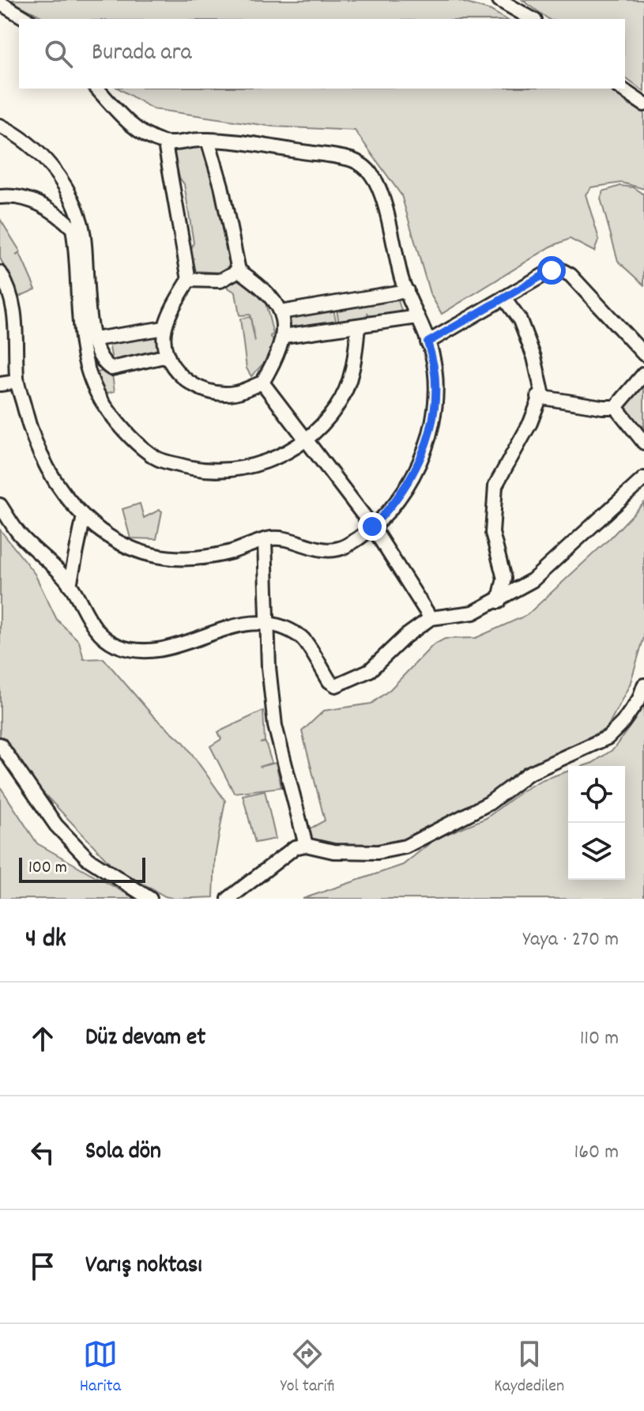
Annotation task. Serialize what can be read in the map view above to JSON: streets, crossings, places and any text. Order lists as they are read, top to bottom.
{
  "scale_bar": "100 m",
  "page": {
    "search": "Burada ara",
    "scale": "100 m",
    "heading": ["4 dk", "Yaya · 270 m"],
    "list": [
      ["Düz devam et", "110 m"],
      ["Sola dön", "160 m"],
      "Varış noktası"
    ],
    "nav": ["Harita", "Yol tarifi", "Kaydedilen"]
  }
}
